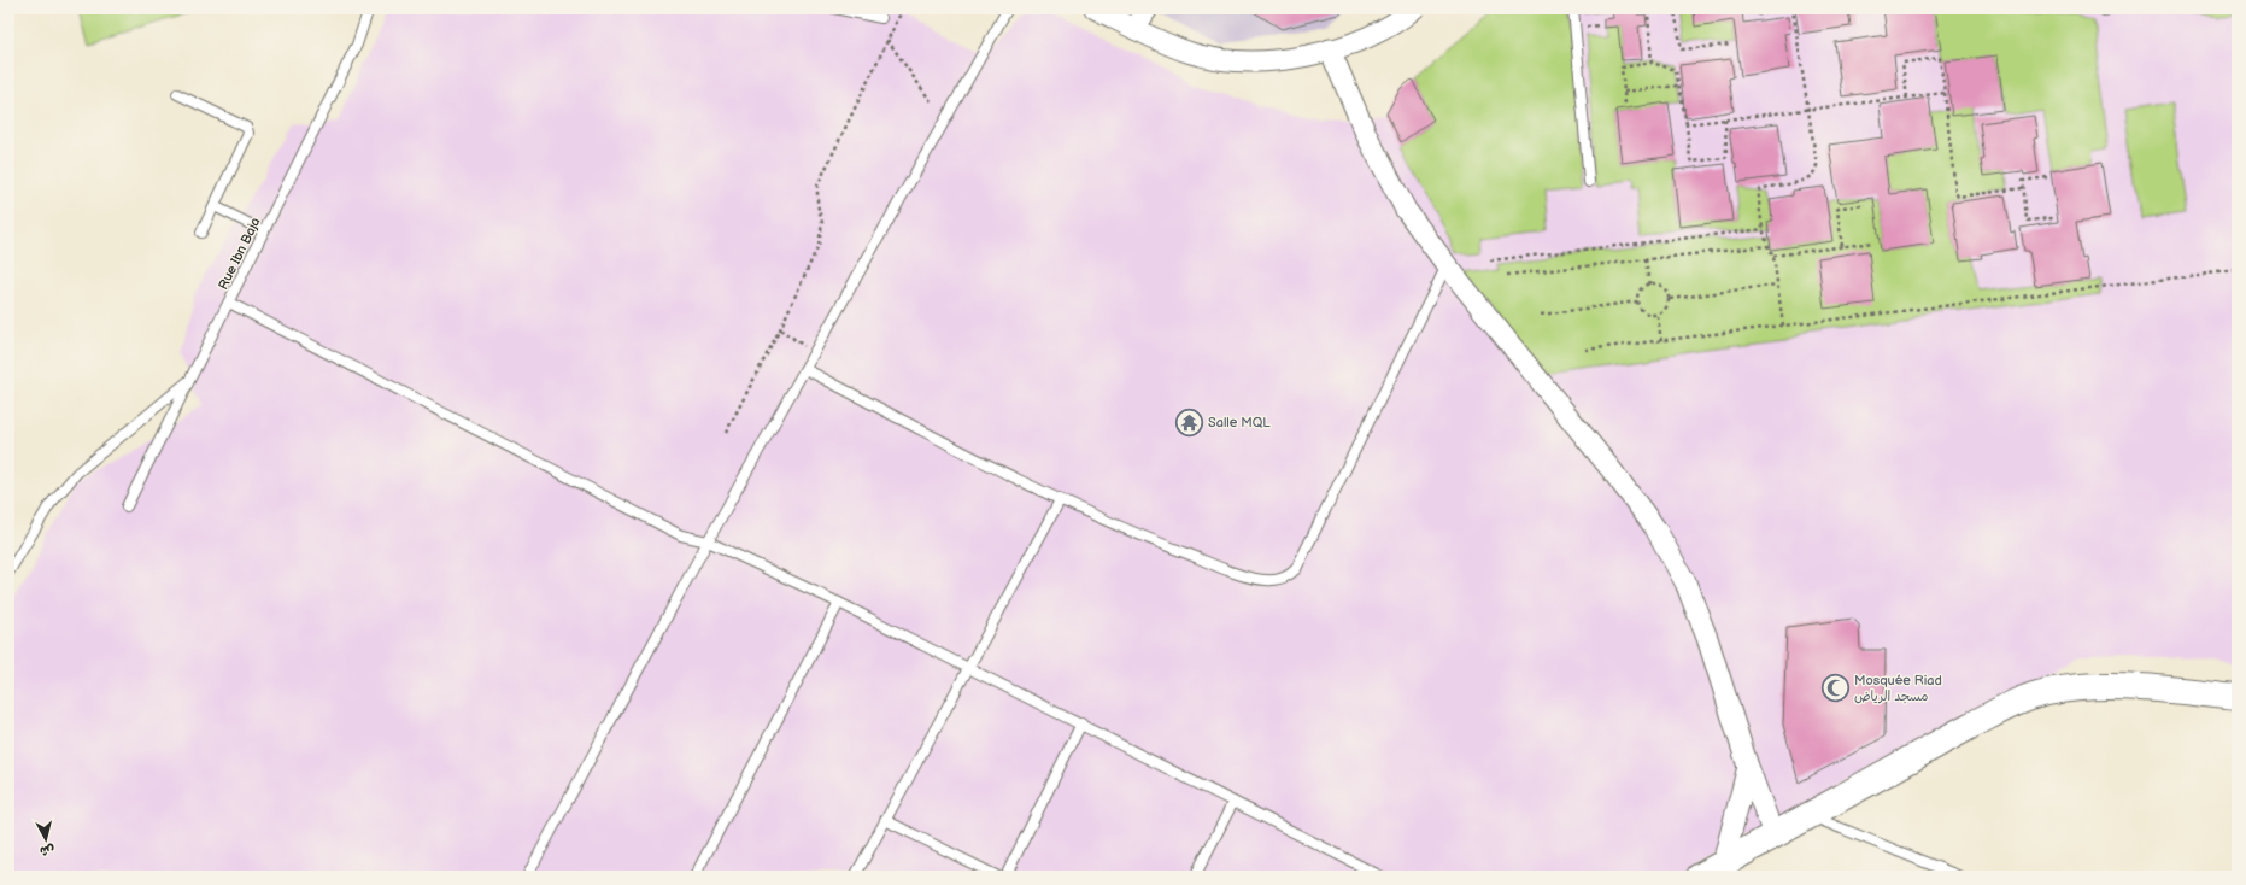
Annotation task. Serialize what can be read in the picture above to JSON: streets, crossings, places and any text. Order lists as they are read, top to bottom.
{
  "streets": {
    "lane": ["Rue Ibn Baja"]
  },
  "places": {
    "temple": ["Salle MQL"],
    "mosque": ["Mosquée Riad مسجد الرياض"]
  },
  "north": "bottom"
}
